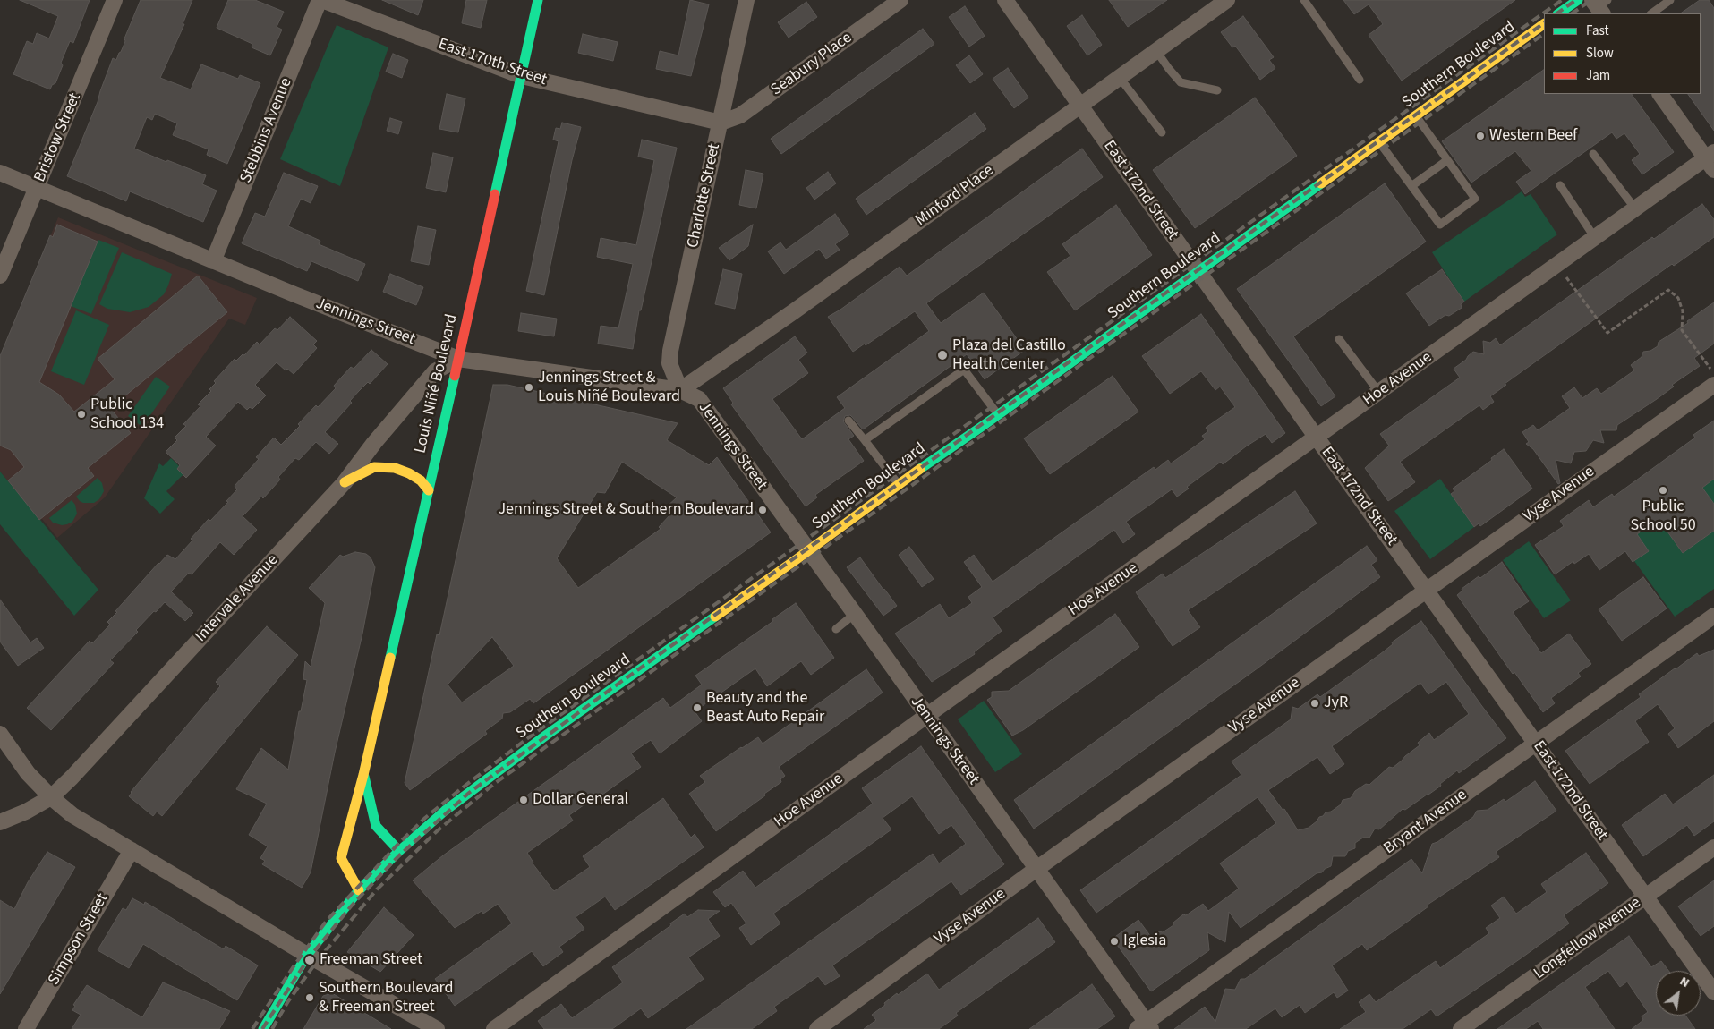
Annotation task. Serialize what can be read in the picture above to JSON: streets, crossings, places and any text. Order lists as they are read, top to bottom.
{
  "streets": {
    "main road": ["Southern Boulevard", "Louis Niñé Boulevard"],
    "street": [
      "East 170th Street",
      "Seabury Place",
      "Stebbins Avenue",
      "Bristow Street",
      "East 172nd Street",
      "Charlotte Street",
      "Minford Place",
      "Jennings Street",
      "Hoe Avenue",
      "Vyse Avenue",
      "Intervale Avenue",
      "Bryant Avenue",
      "Longfellow Avenue",
      "Simpson Street"
    ]
  },
  "crossings": [
    ["East 170th Street", "Seabury Place"],
    ["East 170th Street", "Stebbins Avenue"],
    ["East 170th Street", "Charlotte Street"],
    ["East 170th Street", "Louis Niñé Boulevard"],
    ["Seabury Place", "Charlotte Street"],
    ["Southern Boulevard", "East 172nd Street"],
    ["Southern Boulevard", "Jennings Street"],
    ["Southern Boulevard", "Louis Niñé Boulevard"],
    ["Stebbins Avenue", "Jennings Street"],
    ["Bristow Street", "Jennings Street"],
    ["East 172nd Street", "Minford Place"],
    ["East 172nd Street", "Hoe Avenue"],
    ["East 172nd Street", "Vyse Avenue"],
    ["East 172nd Street", "Bryant Avenue"],
    ["East 172nd Street", "Longfellow Avenue"],
    ["Charlotte Street", "Minford Place"],
    ["Charlotte Street", "Jennings Street"],
    ["Minford Place", "Jennings Street"],
    ["Jennings Street", "Hoe Avenue"],
    ["Jennings Street", "Louis Niñé Boulevard"],
    ["Jennings Street", "Vyse Avenue"],
    ["Jennings Street", "Intervale Avenue"],
    ["Jennings Street", "Bryant Avenue"],
    ["Louis Niñé Boulevard", "Intervale Avenue"]
  ],
  "places": [
    "Western Beef",
    "Plaza del Castillo Health Center",
    "Jennings Street & Louis Niñé Boulevard",
    "Public School 134",
    "Public School 50",
    "Jennings Street & Southern Boulevard",
    "JyR",
    "Beauty and the Beast Auto Repair",
    "Dollar General",
    "Iglesia",
    "Freeman Street",
    "Southern Boulevard & Freeman Street"
  ],
  "legend": ["Fast", "Slow", "Jam"],
  "north": "top right"
}
